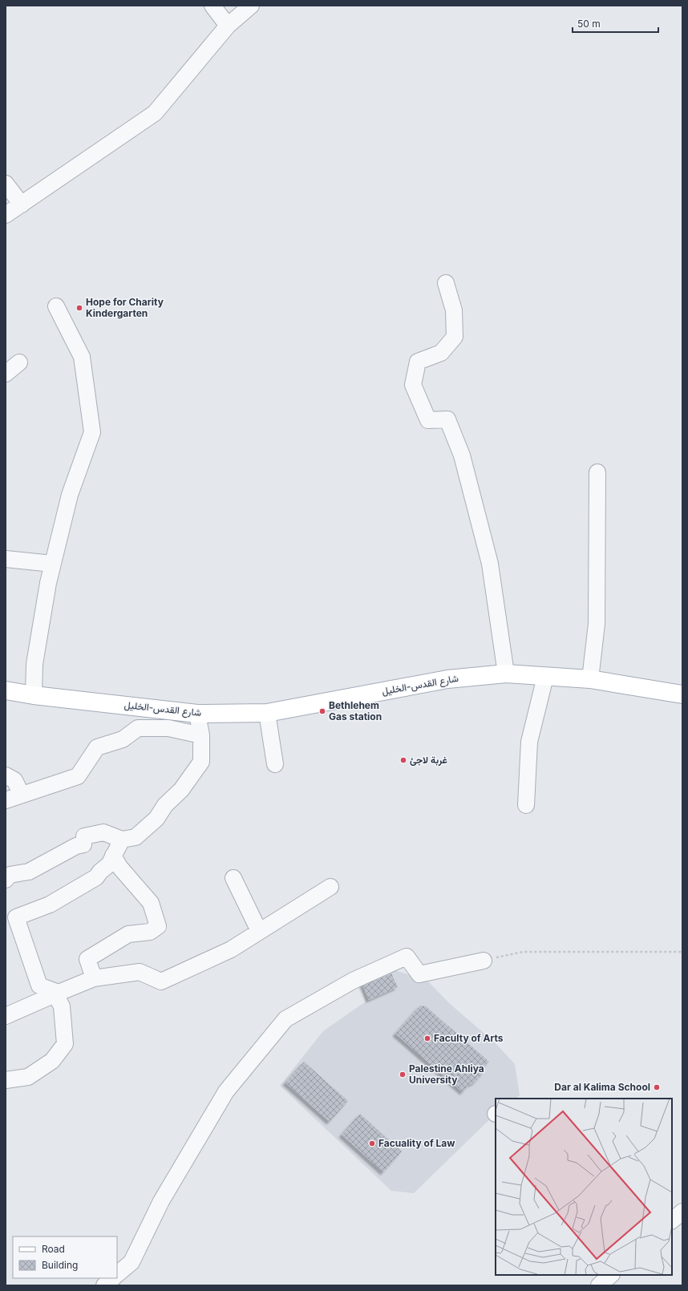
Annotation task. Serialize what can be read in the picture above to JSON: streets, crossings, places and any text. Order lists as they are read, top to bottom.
{
  "streets": {
    "main road": ["شارع القدس-الخليل"]
  },
  "places": [
    "Hope for Charity Kindergarten",
    "Bethlehem Gas station",
    "غربة لاجئ",
    "Faculty of Arts",
    "Palestine Ahliya University",
    "Dar al Kalima School",
    "Facuality of Law"
  ],
  "legend": ["Road", "Building"],
  "scale_bar": "50 m"
}
